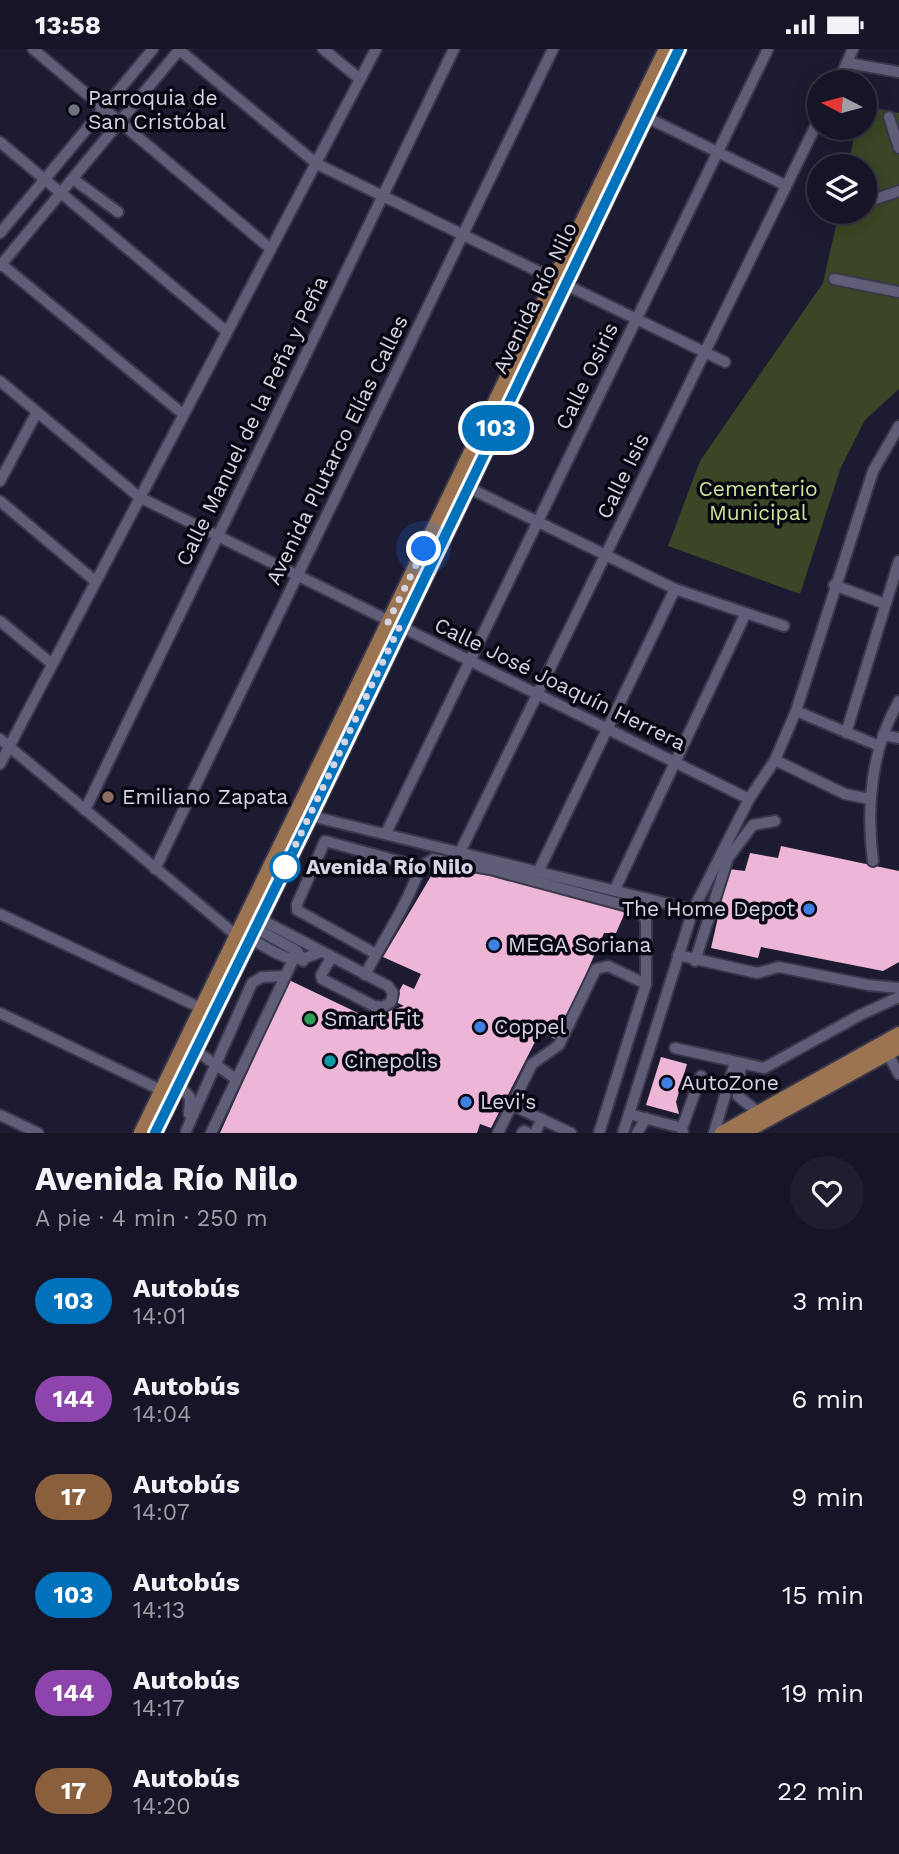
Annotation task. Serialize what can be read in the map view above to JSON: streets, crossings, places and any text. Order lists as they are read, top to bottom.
{
  "streets": {
    "main road": ["Avenida Río Nilo"],
    "street": [
      "Calle Osiris",
      "Calle Manuel de la Peña y Peña",
      "Avenida Plutarco Elías Calles",
      "Calle Isis",
      "Calle José Joaquín Herrera"
    ]
  },
  "crossings": [
    ["Avenida Río Nilo", "Calle José Joaquín Herrera"],
    ["Calle Osiris", "Calle José Joaquín Herrera"],
    ["Calle Manuel de la Peña y Peña", "Calle José Joaquín Herrera"],
    ["Avenida Plutarco Elías Calles", "Calle José Joaquín Herrera"],
    ["Calle Isis", "Calle José Joaquín Herrera"]
  ],
  "parks": ["Cementerio Municipal"],
  "places": [
    "Parroquia de San Cristóbal",
    "Emiliano Zapata",
    "Avenida Río Nilo",
    "The Home Depot",
    "MEGA Soriana",
    "Smart Fit",
    "Coppel",
    "Cinepolis",
    "AutoZone",
    "Levi's"
  ],
  "lines": ["bus line 103"],
  "north": "left",
  "page": {
    "status": "13:58",
    "on_map": "103",
    "heading": ["Avenida Río Nilo", "A pie · 4 min · 250 m"],
    "list": [
      {
        "mark": "103",
        "name": "Autobús",
        "note": "14:01",
        "value": "3 min"
      },
      {
        "mark": "144",
        "name": "Autobús",
        "note": "14:04",
        "value": "6 min"
      },
      {
        "mark": "17",
        "name": "Autobús",
        "note": "14:07",
        "value": "9 min"
      },
      {
        "mark": "103",
        "name": "Autobús",
        "note": "14:13",
        "value": "15 min"
      },
      {
        "mark": "144",
        "name": "Autobús",
        "note": "14:17",
        "value": "19 min"
      },
      {
        "mark": "17",
        "name": "Autobús",
        "note": "14:20",
        "value": "22 min"
      }
    ]
  }
}
